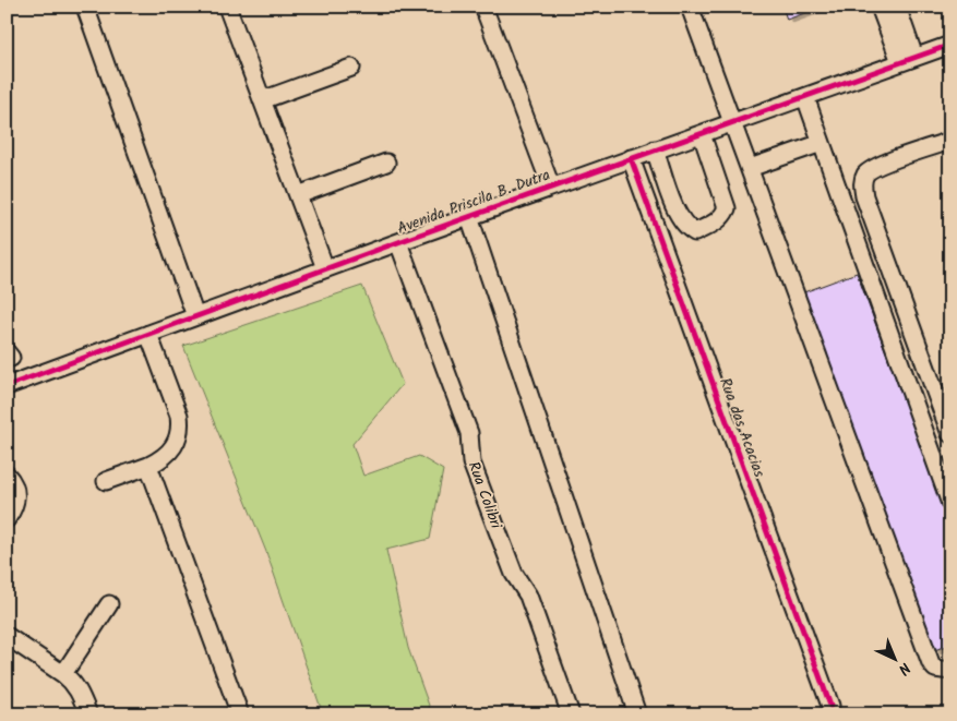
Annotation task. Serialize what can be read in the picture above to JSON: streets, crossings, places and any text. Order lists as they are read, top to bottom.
{
  "streets": {
    "street": ["Avenida Priscila B. Dutra", "Rua das Acacias", "Rua Colibri"]
  },
  "crossings": [
    ["Avenida Priscila B. Dutra", "Rua das Acacias"],
    ["Avenida Priscila B. Dutra", "Rua Colibri"]
  ],
  "north": "bottom right"
}
